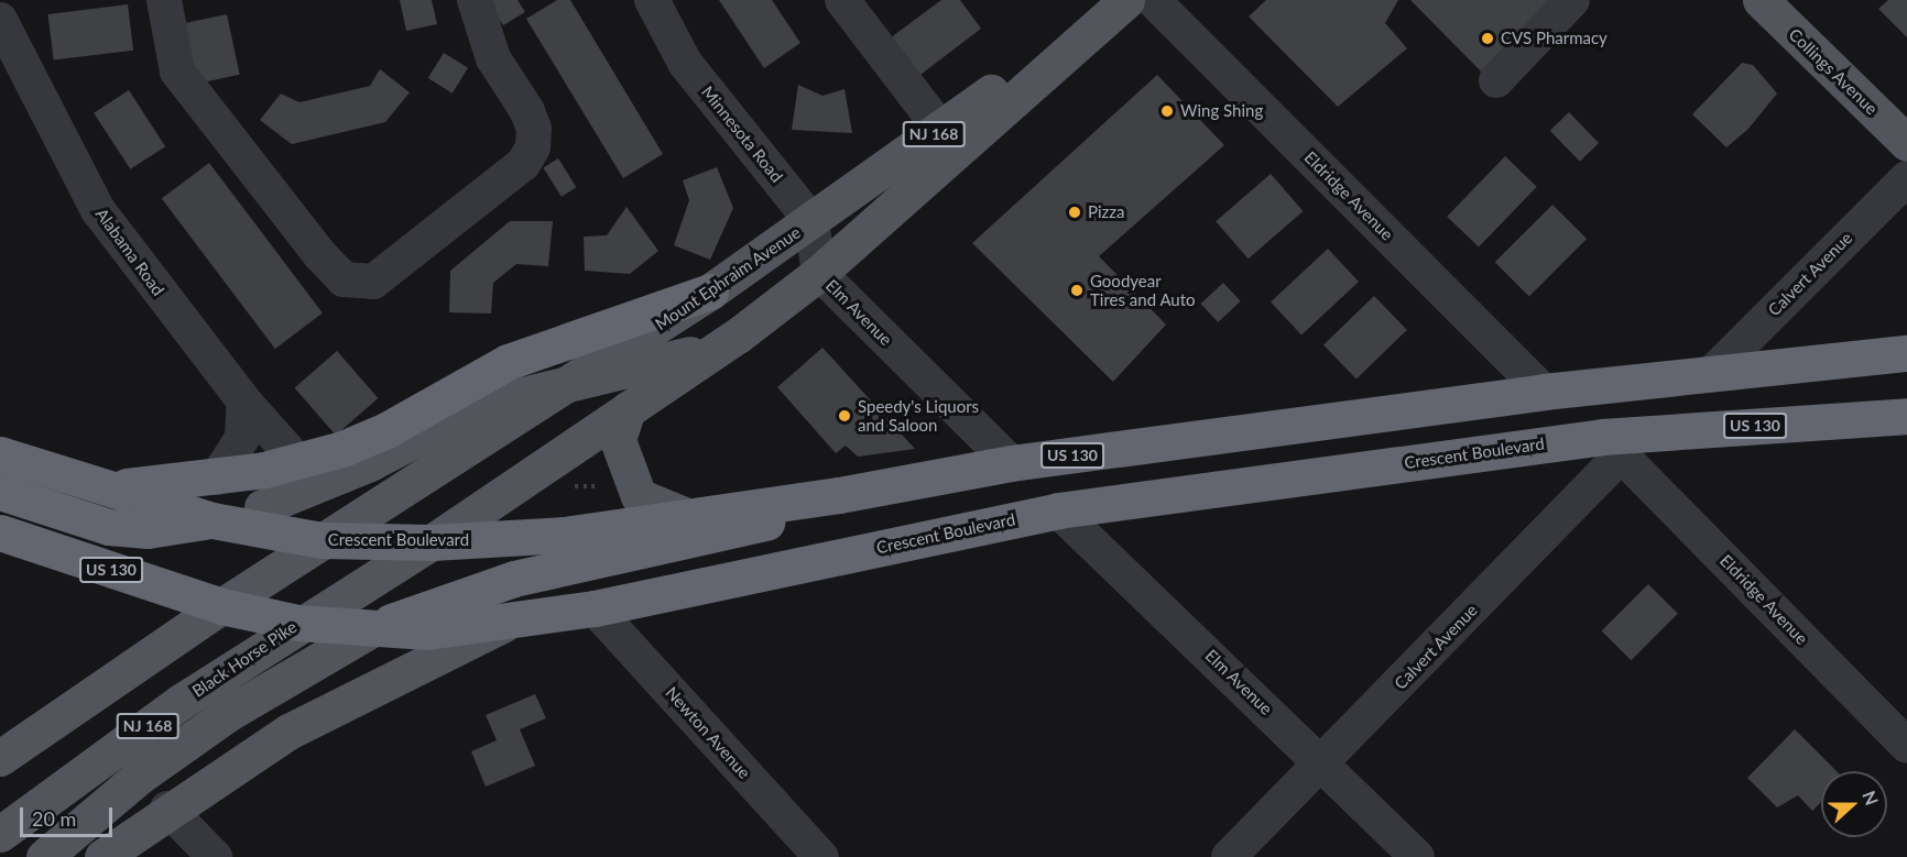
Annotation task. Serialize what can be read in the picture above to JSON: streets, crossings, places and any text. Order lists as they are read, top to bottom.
{
  "streets": {
    "highway": ["US 130", "Crescent Boulevard"],
    "main road": [
      "Collings Avenue",
      "NJ 168",
      "Mount Ephraim Avenue",
      "Black Horse Pike"
    ],
    "street": [
      "Minnesota Road",
      "Eldridge Avenue",
      "Alabama Road",
      "Calvert Avenue",
      "Elm Avenue",
      "Newton Avenue"
    ]
  },
  "crossings": [
    ["Minnesota Road", "Mount Ephraim Avenue"],
    ["NJ 168", "Mount Ephraim Avenue"],
    ["NJ 168", "Crescent Boulevard"],
    ["Eldridge Avenue", "Calvert Avenue"],
    ["Eldridge Avenue", "Crescent Boulevard"],
    ["Calvert Avenue", "Elm Avenue"],
    ["Calvert Avenue", "Crescent Boulevard"],
    ["Mount Ephraim Avenue", "Elm Avenue"],
    ["Mount Ephraim Avenue", "Crescent Boulevard"],
    ["Mount Ephraim Avenue", "Black Horse Pike"],
    ["Elm Avenue", "Crescent Boulevard"],
    ["Crescent Boulevard", "Black Horse Pike"],
    ["Crescent Boulevard", "Newton Avenue"]
  ],
  "places": [
    "CVS Pharmacy",
    "Wing Shing",
    "Pizza",
    "Goodyear Tires and Auto",
    "Speedy's Liquors and Saloon"
  ],
  "scale_bar": "20 m",
  "north": "right"
}
